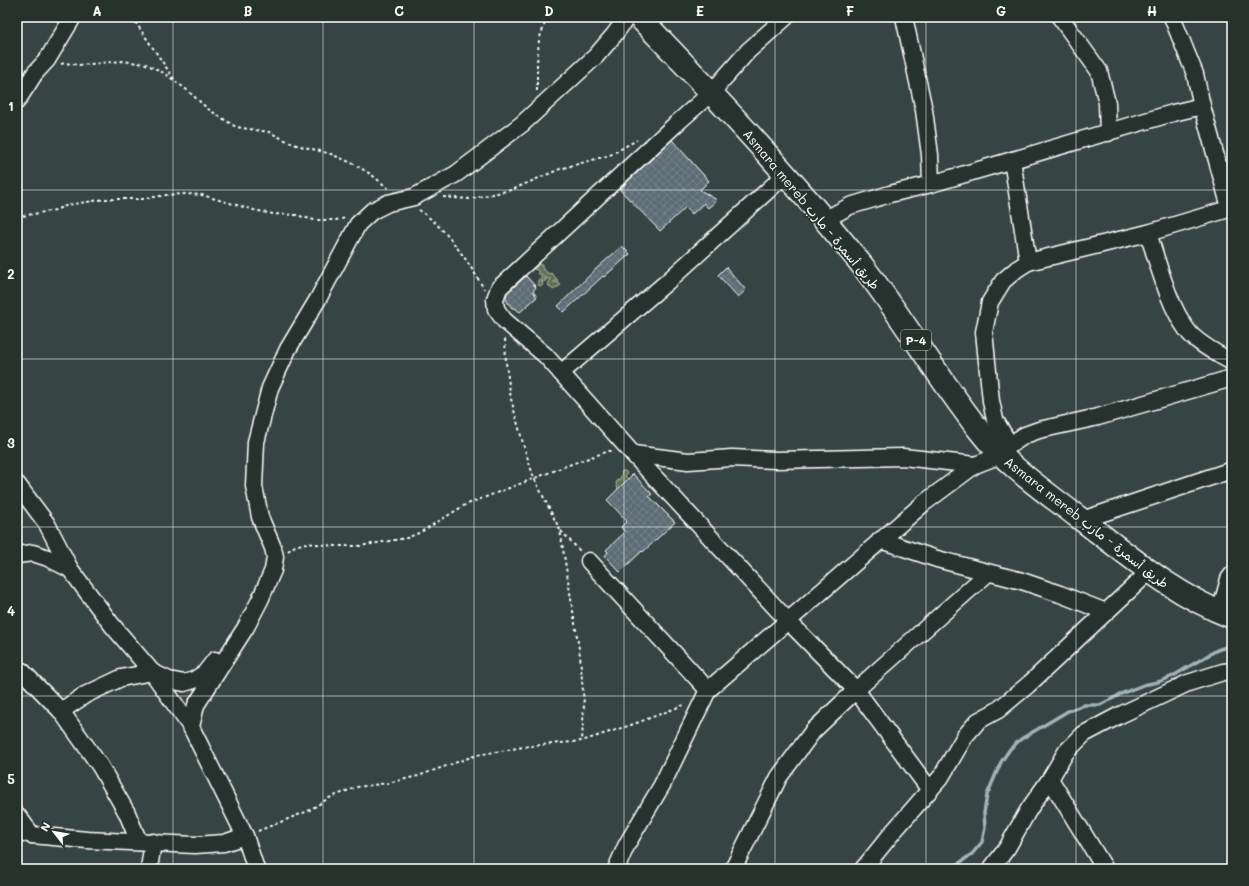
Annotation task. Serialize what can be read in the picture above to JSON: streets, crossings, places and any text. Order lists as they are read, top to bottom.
{
  "streets": {
    "highway": ["Asmara mereb طريق أسمرة - مارب", "P-4"]
  },
  "north": "top left",
  "grid": {
    "columns": [
      "A",
      "B",
      "C",
      "D",
      "E",
      "F",
      "G",
      "H"
    ],
    "rows": [
      "1",
      "2",
      "3",
      "4",
      "5"
    ]
  }
}
